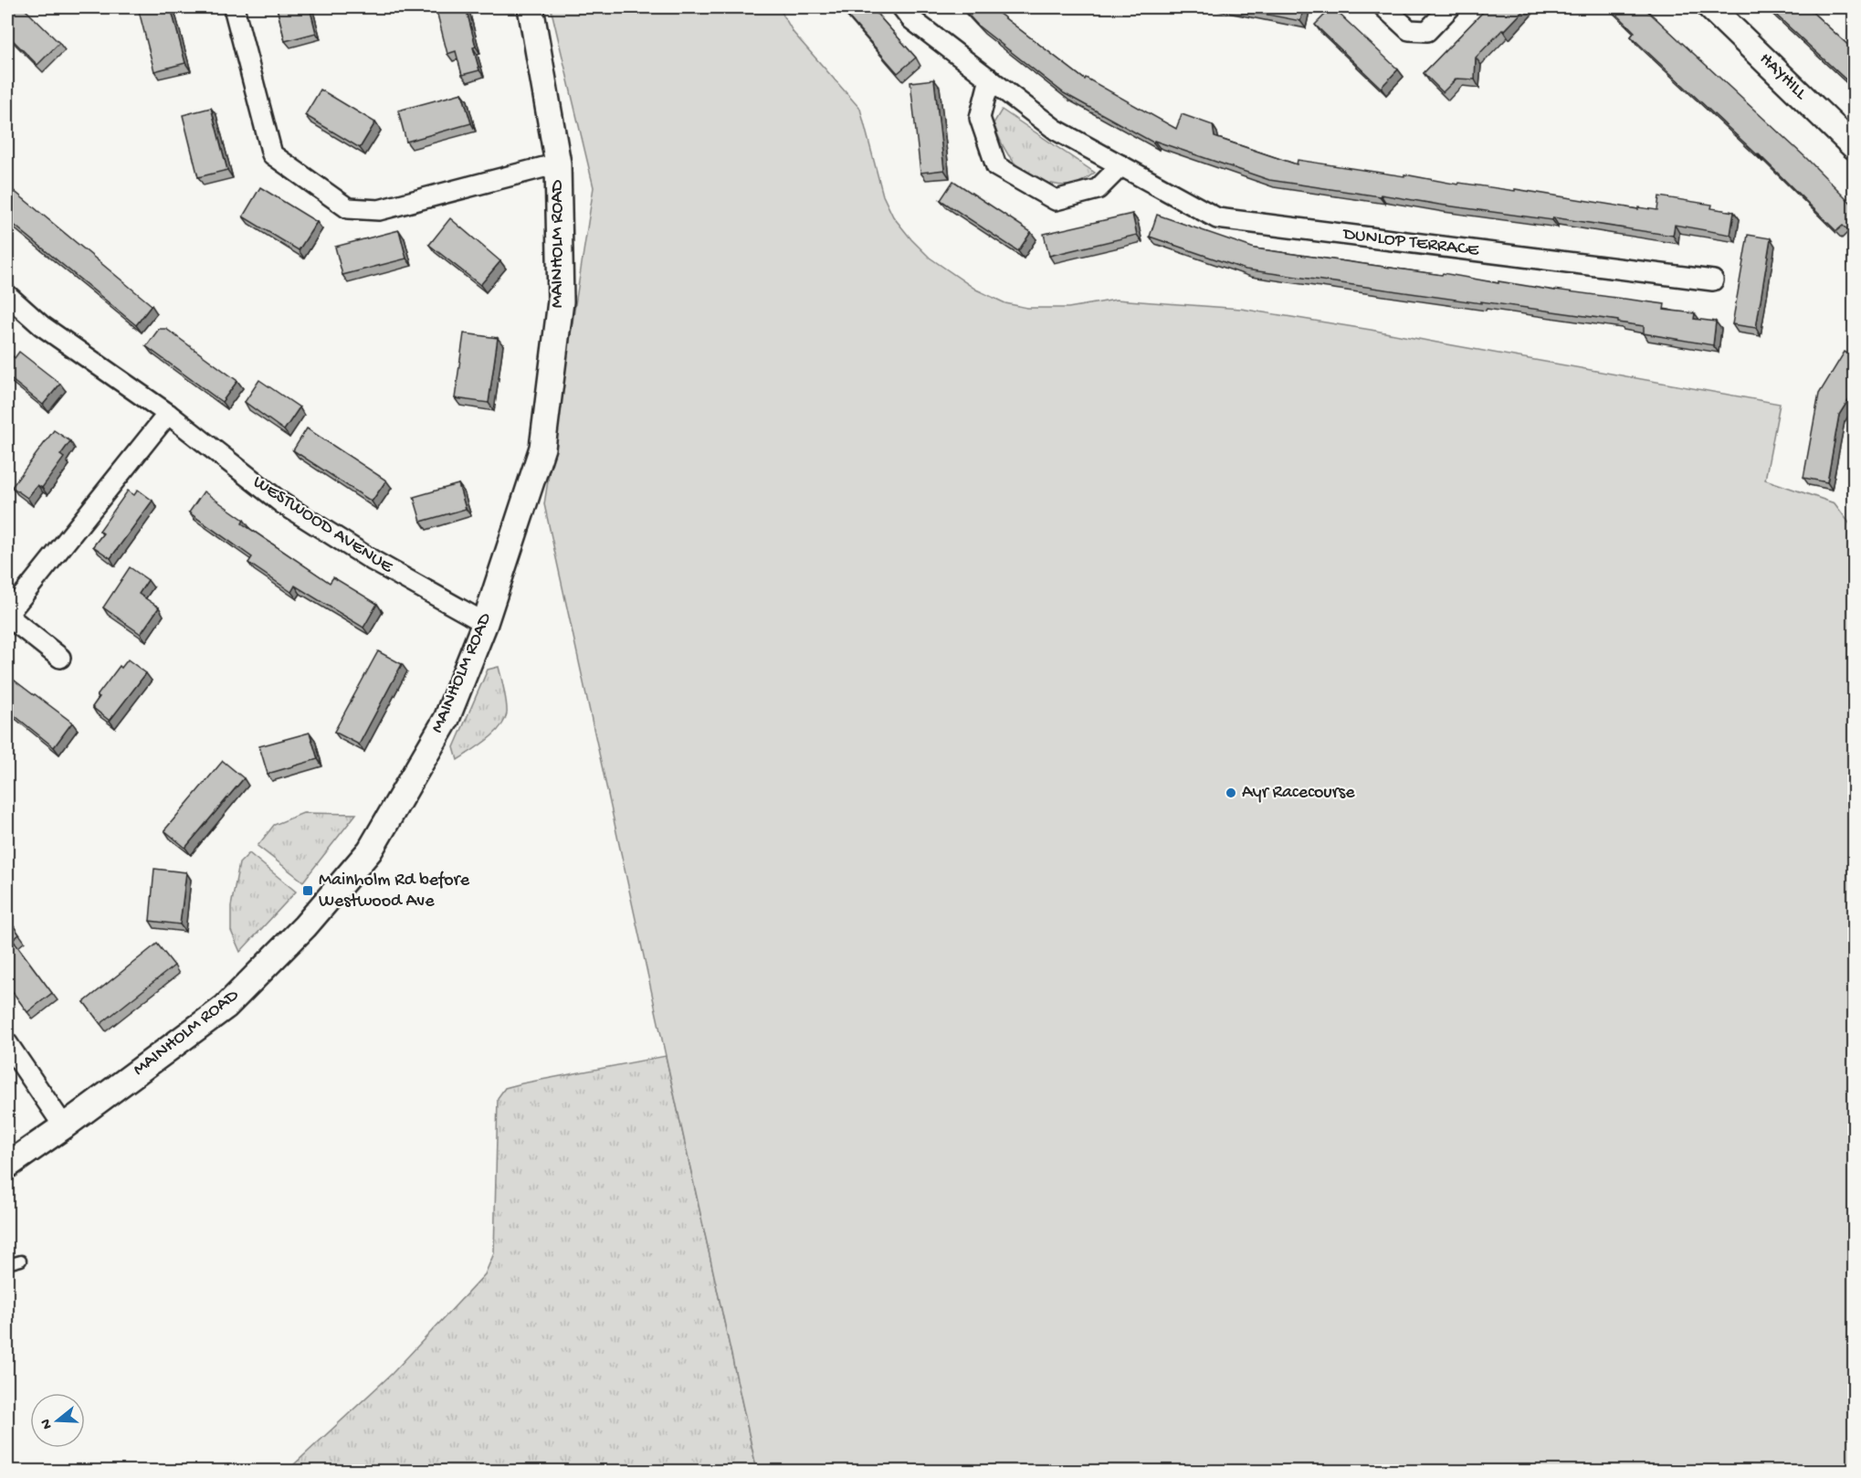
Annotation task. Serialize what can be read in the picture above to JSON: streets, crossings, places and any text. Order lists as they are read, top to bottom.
{
  "streets": {
    "street": [
      "HAYHILL",
      "DUNLOP TERRACE",
      "MAINHOLM ROAD",
      "WESTWOOD AVENUE"
    ]
  },
  "crossings": [
    ["MAINHOLM ROAD", "WESTWOOD AVENUE"]
  ],
  "places": {
    "other": ["Ayr Racecourse"],
    "transit": ["Mainholm Rd before Westwood Ave"]
  },
  "north": "left"
}
